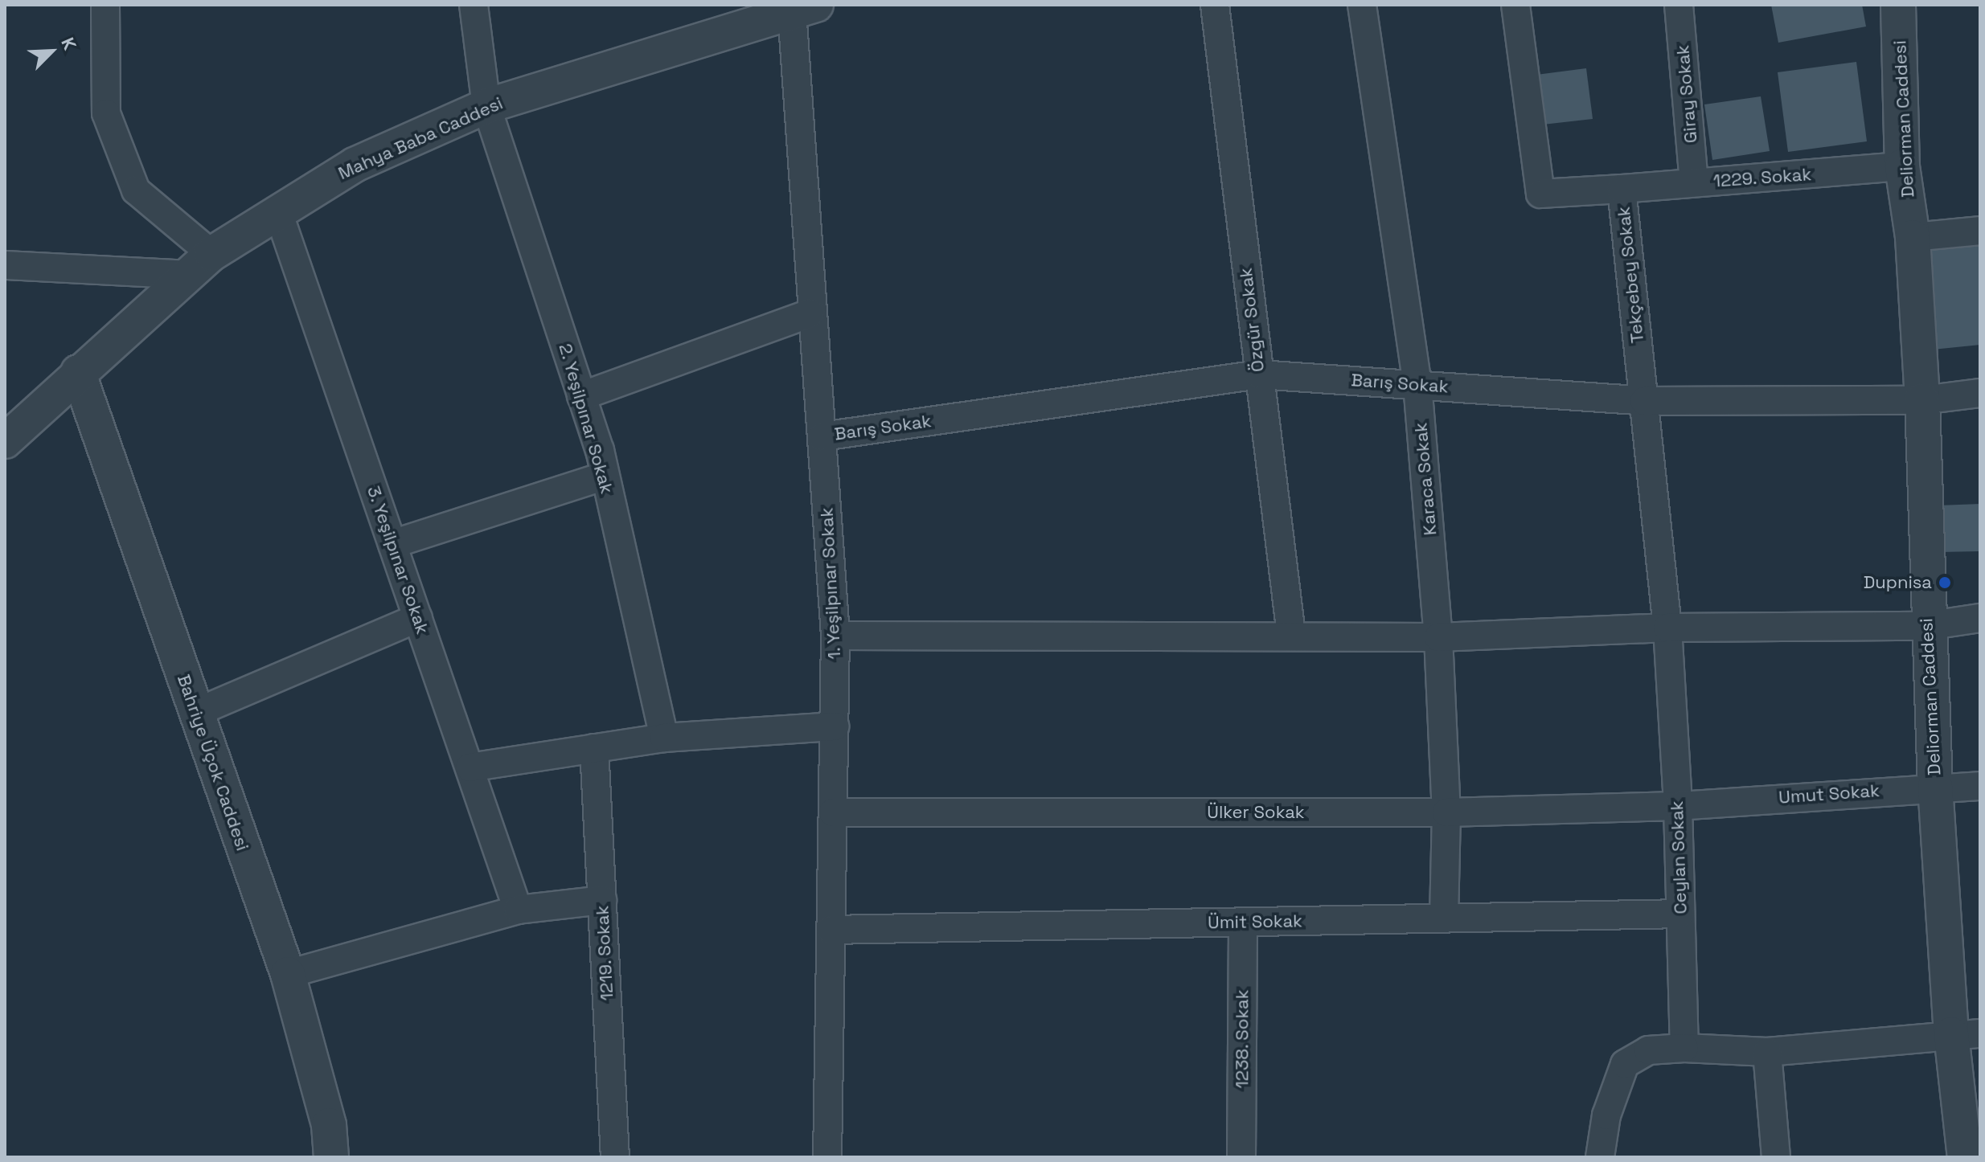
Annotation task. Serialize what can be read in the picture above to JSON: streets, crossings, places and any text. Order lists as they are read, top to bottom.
{
  "streets": {
    "street": [
      "Giray Sokak",
      "Deliorman Caddesi",
      "Mahya Baba Caddesi",
      "1229. Sokak",
      "Tekçebey Sokak",
      "Özgür Sokak",
      "Barış Sokak",
      "2. Yeşilpınar Sokak",
      "Karaca Sokak",
      "3. Yeşilpınar Sokak",
      "1. Yeşilpınar Sokak",
      "Bahriye Üçok Caddesi",
      "Umut Sokak",
      "Ülker Sokak",
      "Ceylan Sokak",
      "Ümit Sokak",
      "1219. Sokak",
      "1238. Sokak"
    ]
  },
  "crossings": [
    ["Giray Sokak", "1229. Sokak"],
    ["Deliorman Caddesi", "1229. Sokak"],
    ["Deliorman Caddesi", "Barış Sokak"],
    ["Deliorman Caddesi", "Umut Sokak"],
    ["Mahya Baba Caddesi", "2. Yeşilpınar Sokak"],
    ["Mahya Baba Caddesi", "3. Yeşilpınar Sokak"],
    ["Mahya Baba Caddesi", "1. Yeşilpınar Sokak"],
    ["Mahya Baba Caddesi", "Bahriye Üçok Caddesi"],
    ["1229. Sokak", "Tekçebey Sokak"],
    ["Tekçebey Sokak", "Barış Sokak"],
    ["Tekçebey Sokak", "Ceylan Sokak"],
    ["Özgür Sokak", "Barış Sokak"],
    ["Barış Sokak", "Karaca Sokak"],
    ["Barış Sokak", "1. Yeşilpınar Sokak"],
    ["Barış Sokak", "Ceylan Sokak"],
    ["Karaca Sokak", "Ülker Sokak"],
    ["Karaca Sokak", "Ümit Sokak"],
    ["1. Yeşilpınar Sokak", "Ülker Sokak"],
    ["1. Yeşilpınar Sokak", "Ümit Sokak"],
    ["Umut Sokak", "Ülker Sokak"],
    ["Umut Sokak", "Ceylan Sokak"],
    ["Ülker Sokak", "Ceylan Sokak"],
    ["Ceylan Sokak", "Ümit Sokak"],
    ["Ümit Sokak", "1238. Sokak"]
  ],
  "places": ["Dupnisa"],
  "north": "top right"
}
